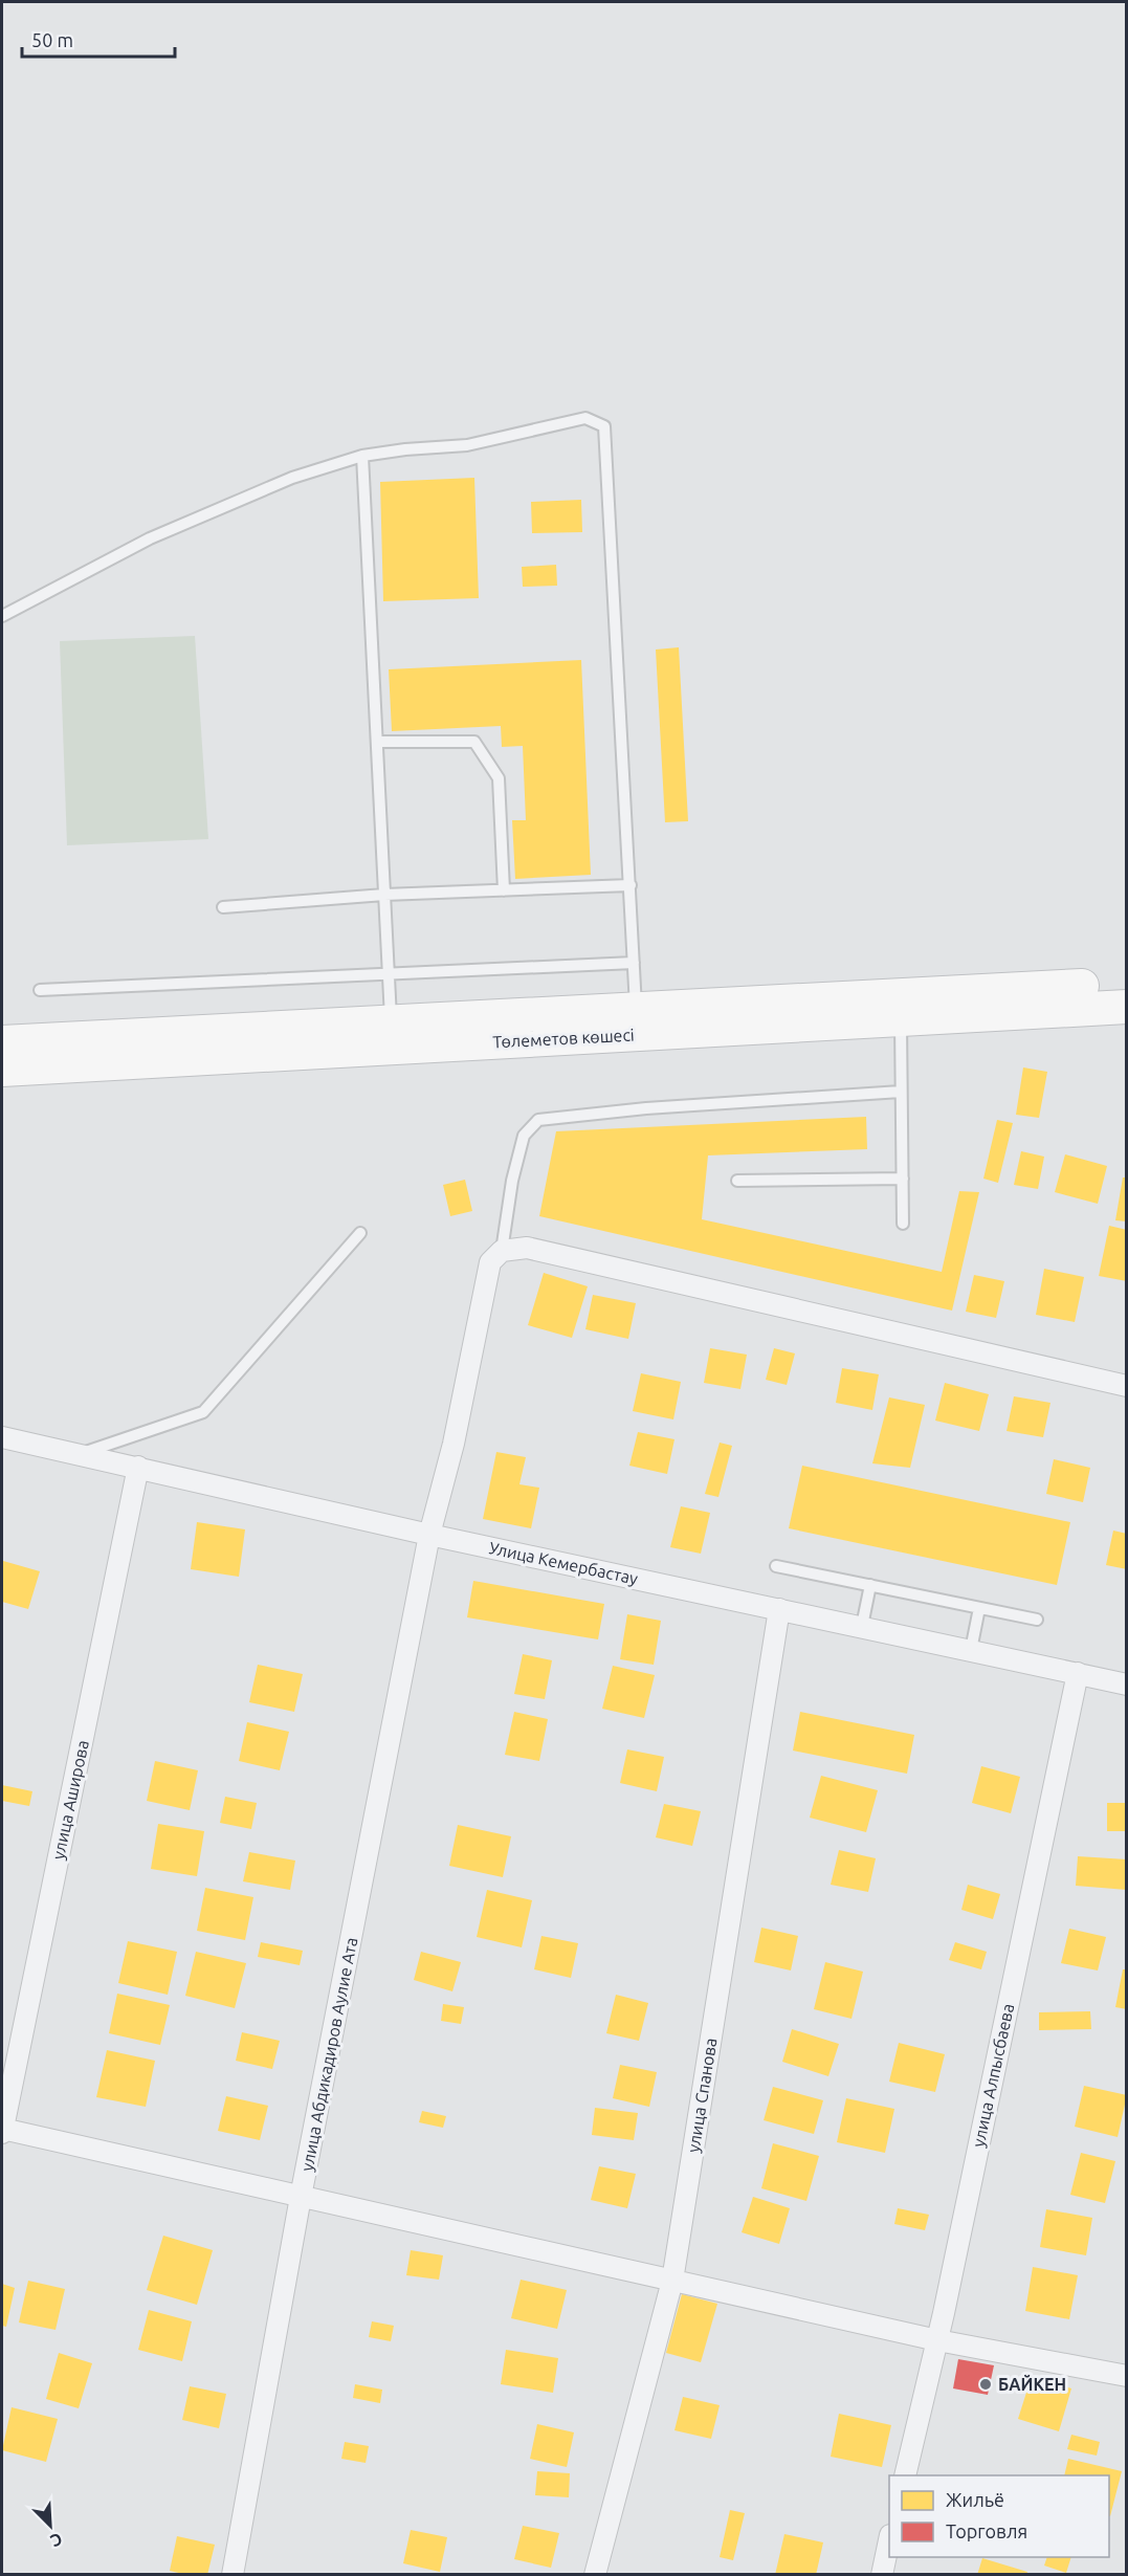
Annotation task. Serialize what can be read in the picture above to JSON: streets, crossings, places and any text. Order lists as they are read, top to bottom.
{
  "streets": {
    "main road": ["Төлеметов көшесі"],
    "street": [
      "Улица Кемербастау",
      "улица Аширова",
      "улица Абдикадиров Аулие Ата",
      "улица Алпысбаева",
      "улица Спанова"
    ]
  },
  "crossings": [
    ["Улица Кемербастау", "улица Аширова"],
    ["Улица Кемербастау", "улица Абдикадиров Аулие Ата"],
    ["Улица Кемербастау", "улица Алпысбаева"],
    ["Улица Кемербастау", "улица Спанова"]
  ],
  "places": ["БАЙКЕН"],
  "legend": ["Жильё", "Торговля"],
  "scale_bar": "50 m",
  "north": "bottom right"
}
